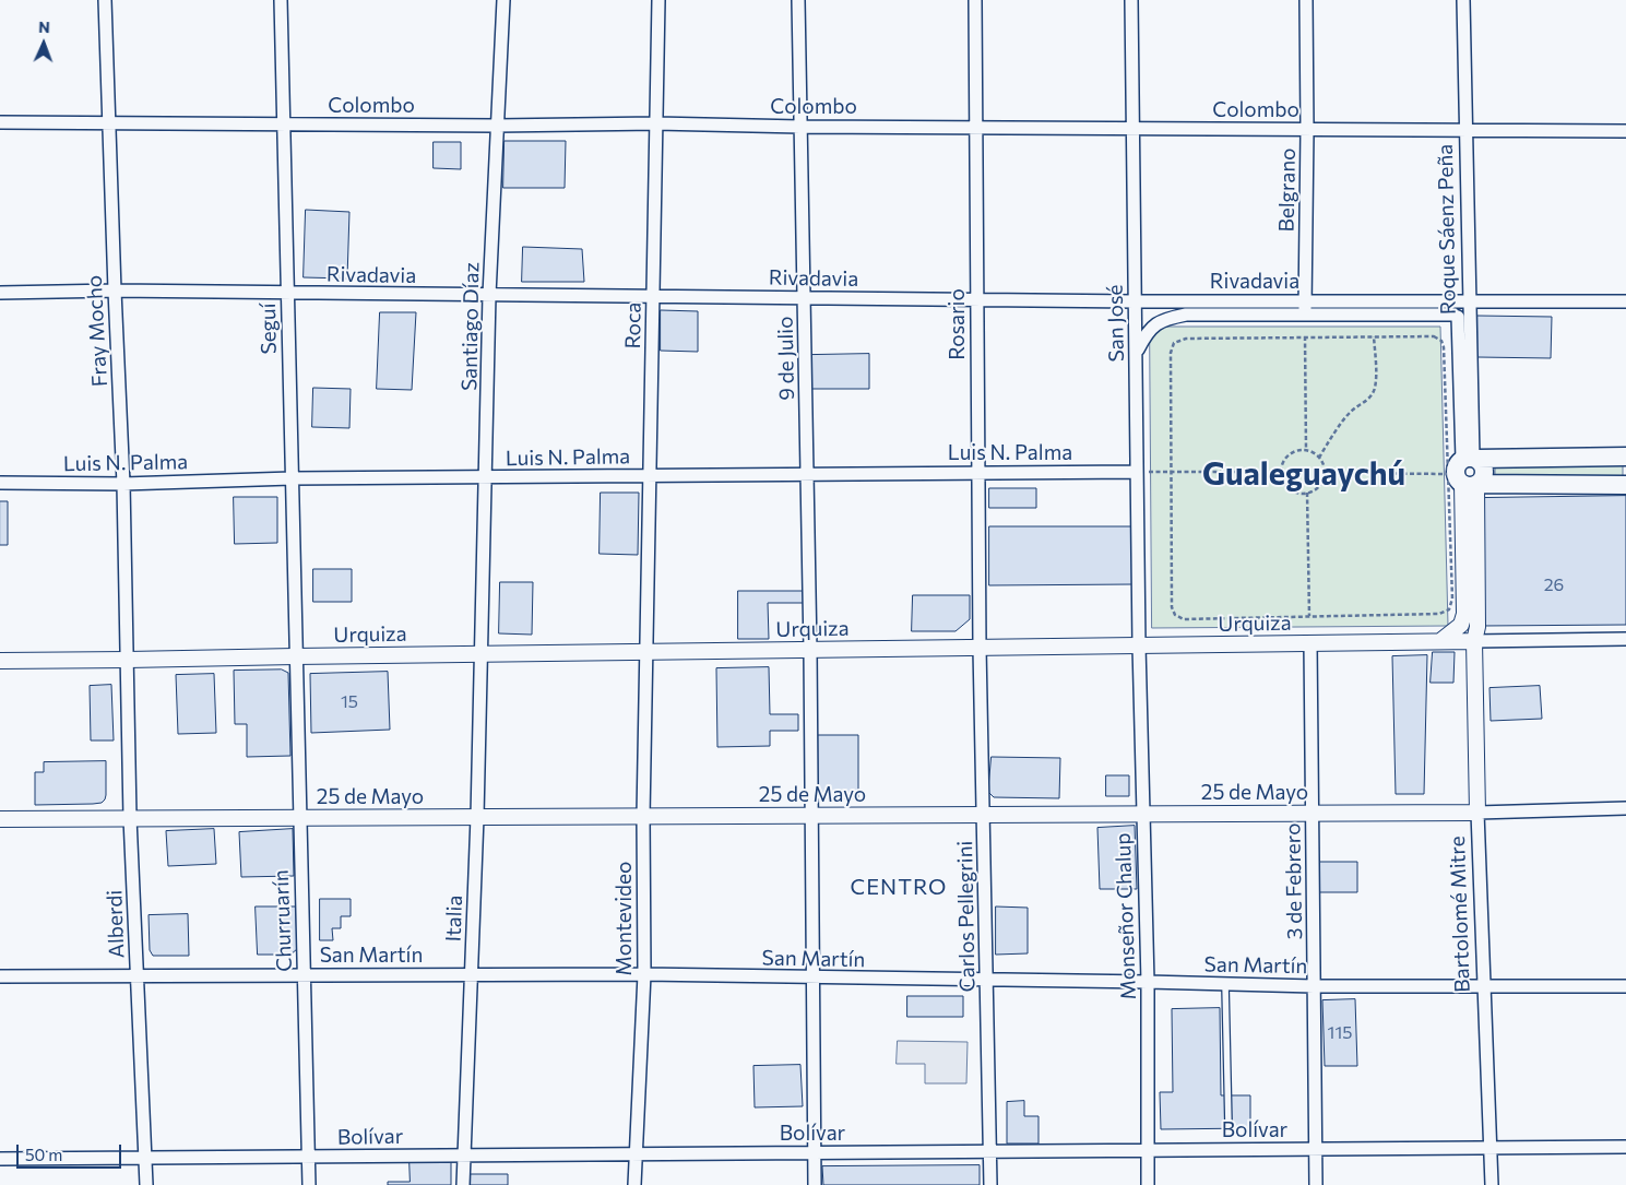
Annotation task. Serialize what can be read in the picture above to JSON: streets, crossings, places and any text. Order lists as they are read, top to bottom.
{
  "streets": {
    "street": [
      "Colombo",
      "Belgrano",
      "Roque Sáenz Peña",
      "Rivadavia",
      "San José",
      "Rosario",
      "Roca",
      "Santiago Díaz",
      "Seguí",
      "Fray Mocho",
      "9 de Julio",
      "Luis N. Palma",
      "Urquiza",
      "25 de Mayo",
      "3 de Febrero",
      "Bartolomé Mitre",
      "Carlos Pellegrini",
      "Monseñor Chalup",
      "Italia",
      "Montevideo",
      "Churruarín",
      "Alberdi",
      "San Martín",
      "Bolívar"
    ]
  },
  "crossings": [
    ["Colombo", "Belgrano"],
    ["Colombo", "Roque Sáenz Peña"],
    ["Colombo", "San José"],
    ["Colombo", "Rosario"],
    ["Colombo", "Roca"],
    ["Colombo", "Santiago Díaz"],
    ["Colombo", "Seguí"],
    ["Colombo", "Fray Mocho"],
    ["Colombo", "9 de Julio"],
    ["Belgrano", "Rivadavia"],
    ["Roque Sáenz Peña", "Rivadavia"],
    ["Roque Sáenz Peña", "Urquiza"],
    ["Roque Sáenz Peña", "Bartolomé Mitre"],
    ["Rivadavia", "San José"],
    ["Rivadavia", "Rosario"],
    ["Rivadavia", "Roca"],
    ["Rivadavia", "Santiago Díaz"],
    ["Rivadavia", "Seguí"],
    ["Rivadavia", "Fray Mocho"],
    ["Rivadavia", "9 de Julio"],
    ["San José", "Luis N. Palma"],
    ["San José", "Urquiza"],
    ["San José", "Monseñor Chalup"],
    ["Rosario", "Luis N. Palma"],
    ["Rosario", "Urquiza"],
    ["Rosario", "Carlos Pellegrini"],
    ["Roca", "Luis N. Palma"],
    ["Roca", "Urquiza"],
    ["Roca", "Montevideo"],
    ["Santiago Díaz", "Luis N. Palma"],
    ["Santiago Díaz", "Urquiza"],
    ["Santiago Díaz", "Italia"],
    ["Seguí", "Luis N. Palma"],
    ["Seguí", "Urquiza"],
    ["Seguí", "Churruarín"],
    ["Fray Mocho", "Luis N. Palma"],
    ["Fray Mocho", "Urquiza"],
    ["Fray Mocho", "Alberdi"],
    ["9 de Julio", "Luis N. Palma"],
    ["9 de Julio", "Urquiza"],
    ["9 de Julio", "25 de Mayo"],
    ["9 de Julio", "San Martín"],
    ["9 de Julio", "Bolívar"],
    ["Urquiza", "3 de Febrero"],
    ["Urquiza", "Bartolomé Mitre"],
    ["Urquiza", "Carlos Pellegrini"],
    ["Urquiza", "Monseñor Chalup"],
    ["Urquiza", "Italia"],
    ["Urquiza", "Montevideo"],
    ["Urquiza", "Churruarín"],
    ["Urquiza", "Alberdi"],
    ["25 de Mayo", "3 de Febrero"],
    ["25 de Mayo", "Bartolomé Mitre"],
    ["25 de Mayo", "Carlos Pellegrini"],
    ["25 de Mayo", "Monseñor Chalup"],
    ["25 de Mayo", "Italia"],
    ["25 de Mayo", "Montevideo"],
    ["25 de Mayo", "Churruarín"],
    ["25 de Mayo", "Alberdi"],
    ["3 de Febrero", "San Martín"],
    ["3 de Febrero", "Bolívar"],
    ["Bartolomé Mitre", "San Martín"],
    ["Bartolomé Mitre", "Bolívar"],
    ["Carlos Pellegrini", "San Martín"],
    ["Carlos Pellegrini", "Bolívar"],
    ["Monseñor Chalup", "San Martín"],
    ["Monseñor Chalup", "Bolívar"],
    ["Italia", "San Martín"],
    ["Italia", "Bolívar"],
    ["Montevideo", "San Martín"],
    ["Montevideo", "Bolívar"],
    ["Churruarín", "San Martín"],
    ["Churruarín", "Bolívar"],
    ["Alberdi", "San Martín"],
    ["Alberdi", "Bolívar"]
  ],
  "districts": ["Gualeguaychú", "CENTRO"],
  "house_numbers": ["26", "15", "115"],
  "scale_bar": "50 m",
  "north": "top"
}
